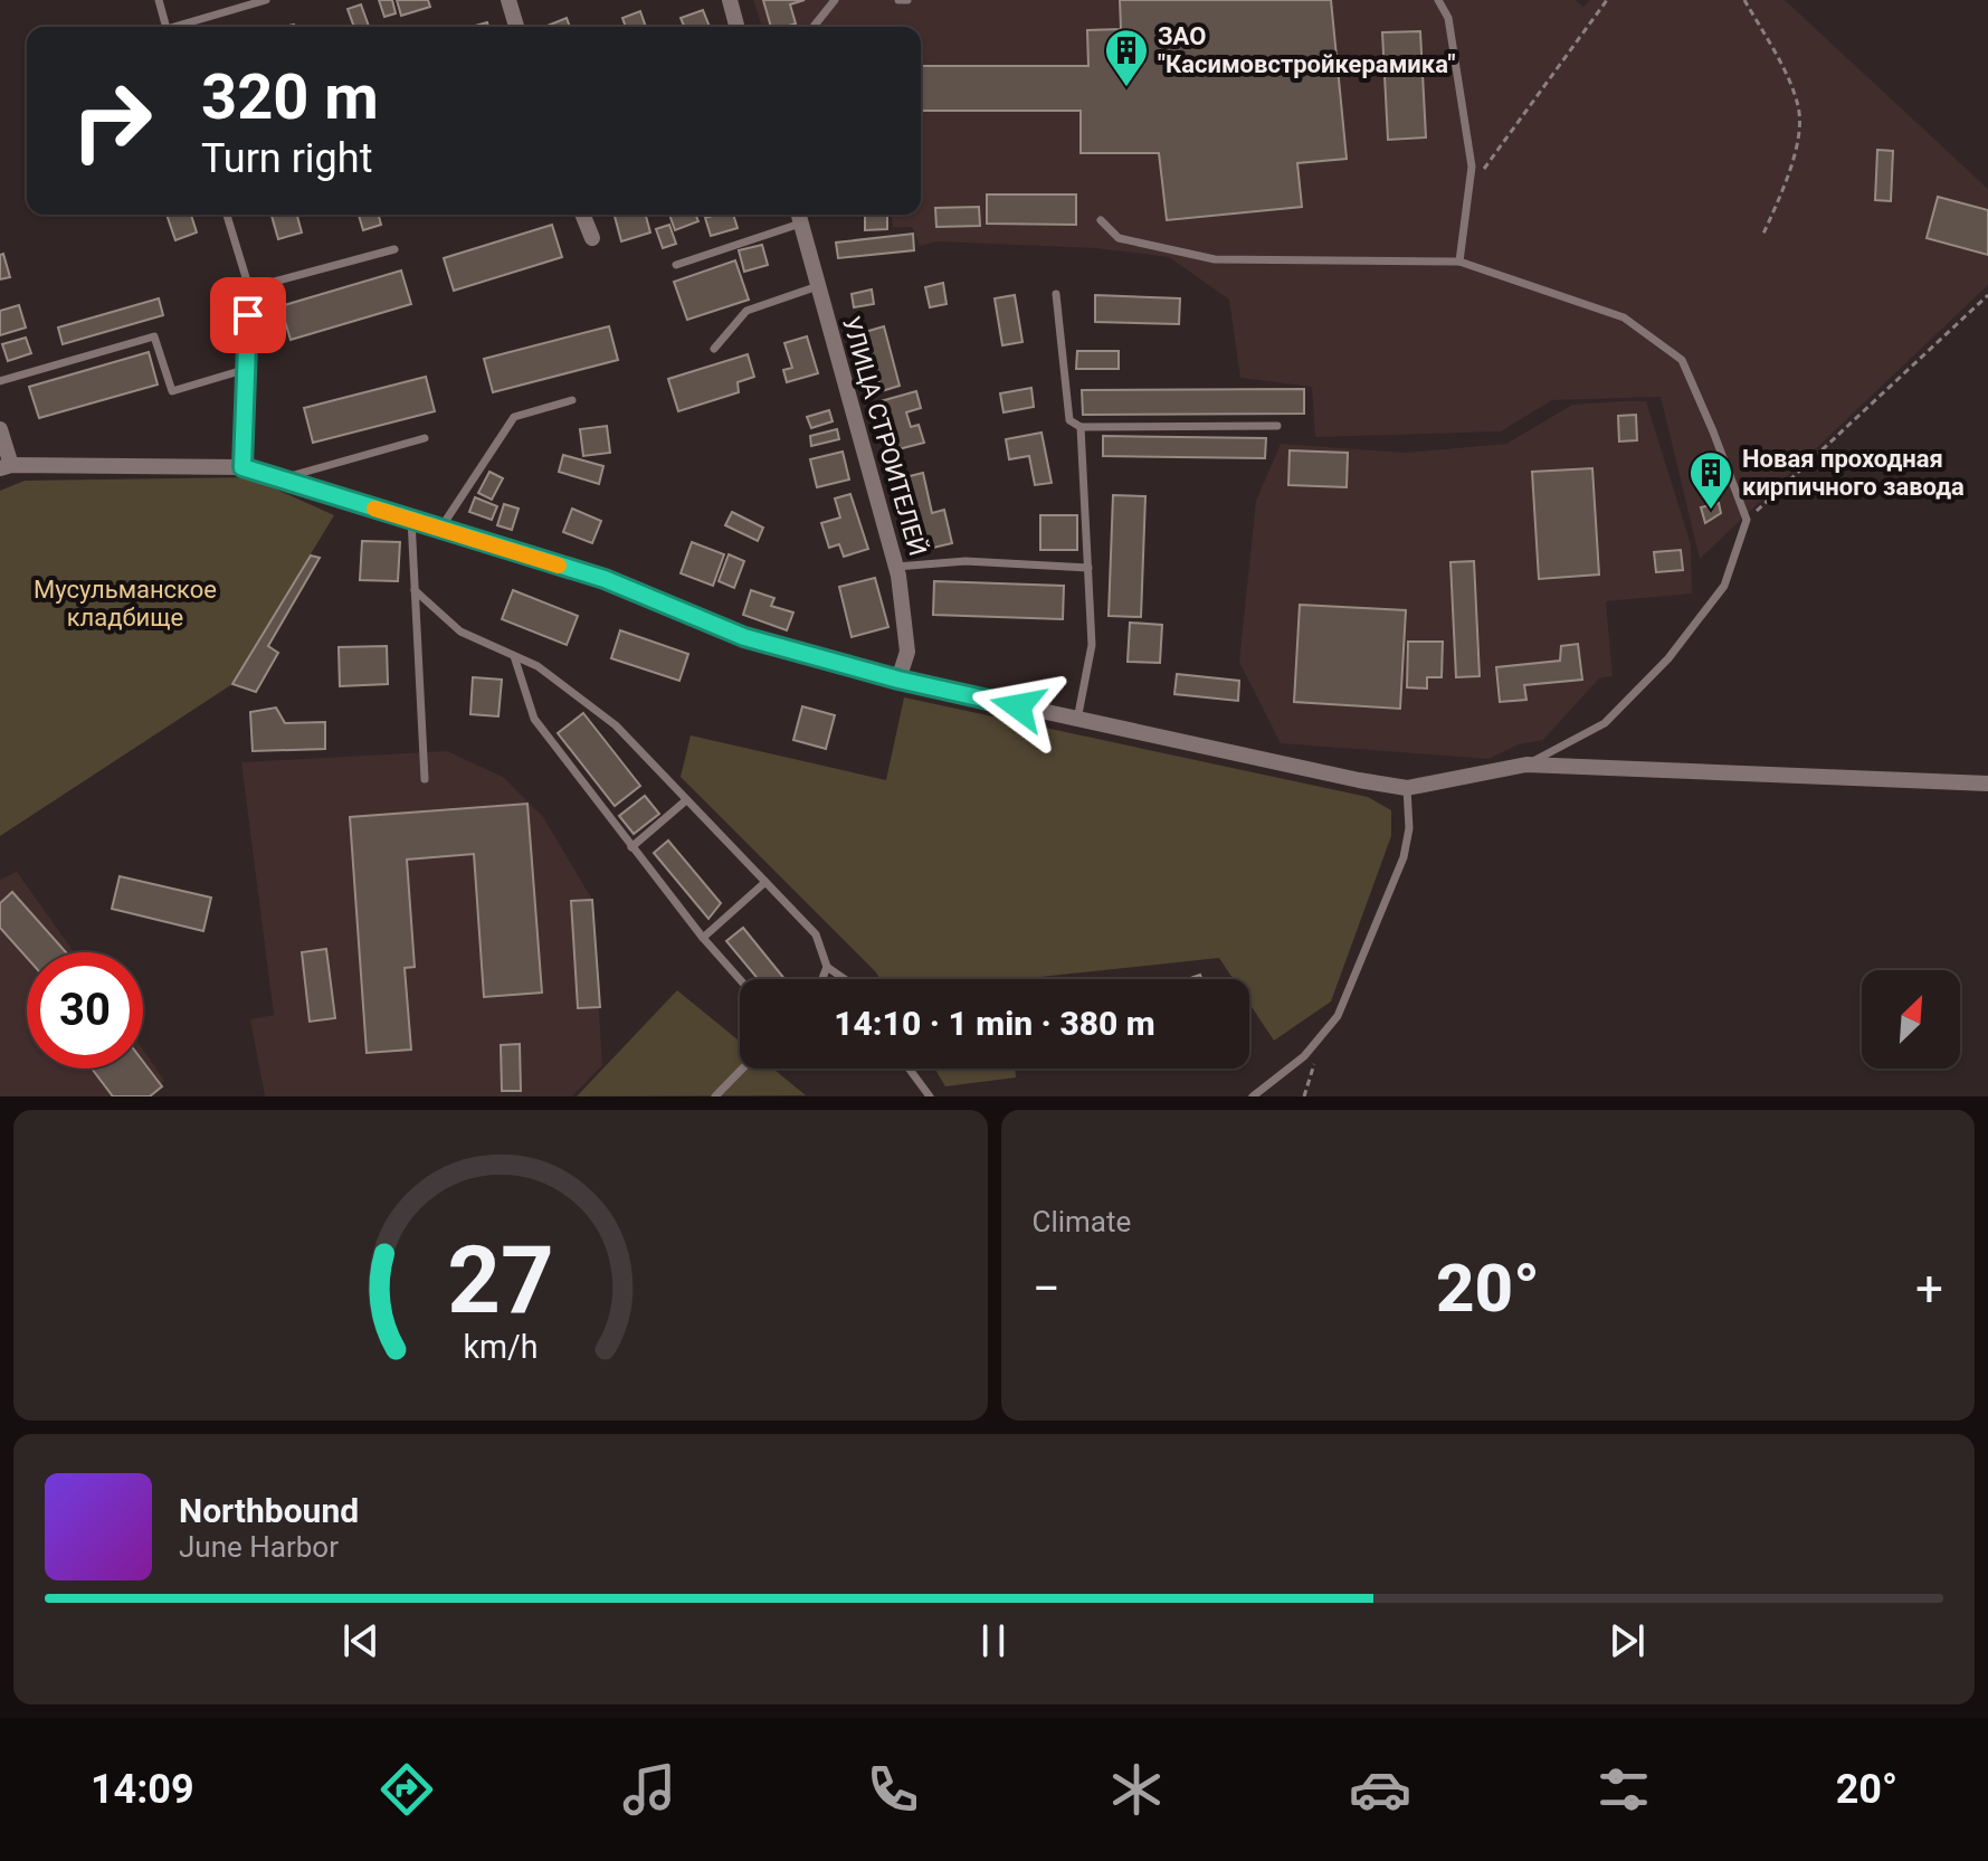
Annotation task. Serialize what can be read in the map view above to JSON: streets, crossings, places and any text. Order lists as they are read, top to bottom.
{
  "streets": {
    "street": ["УЛИЦА СТРОИТЕЛЕЙ"]
  },
  "parks": ["Мусульманское кладбище"],
  "places": {
    "building": ["ЗАО \"Касимовстройкерамика\"", "Новая проходная кирпичного завода"]
  },
  "north": "top right",
  "page": {
    "turn": ["320 m", "Turn right"],
    "limit": "30",
    "trip": "14:10 · 1 min · 380 m",
    "tile": "Climate",
    "heat": ["−", "20°", "+"],
    "song": ["Northbound", "June Harbor"],
    "tabs": ["14:09", "20°"],
    "gauge": ["27", "km/h"]
  }
}
